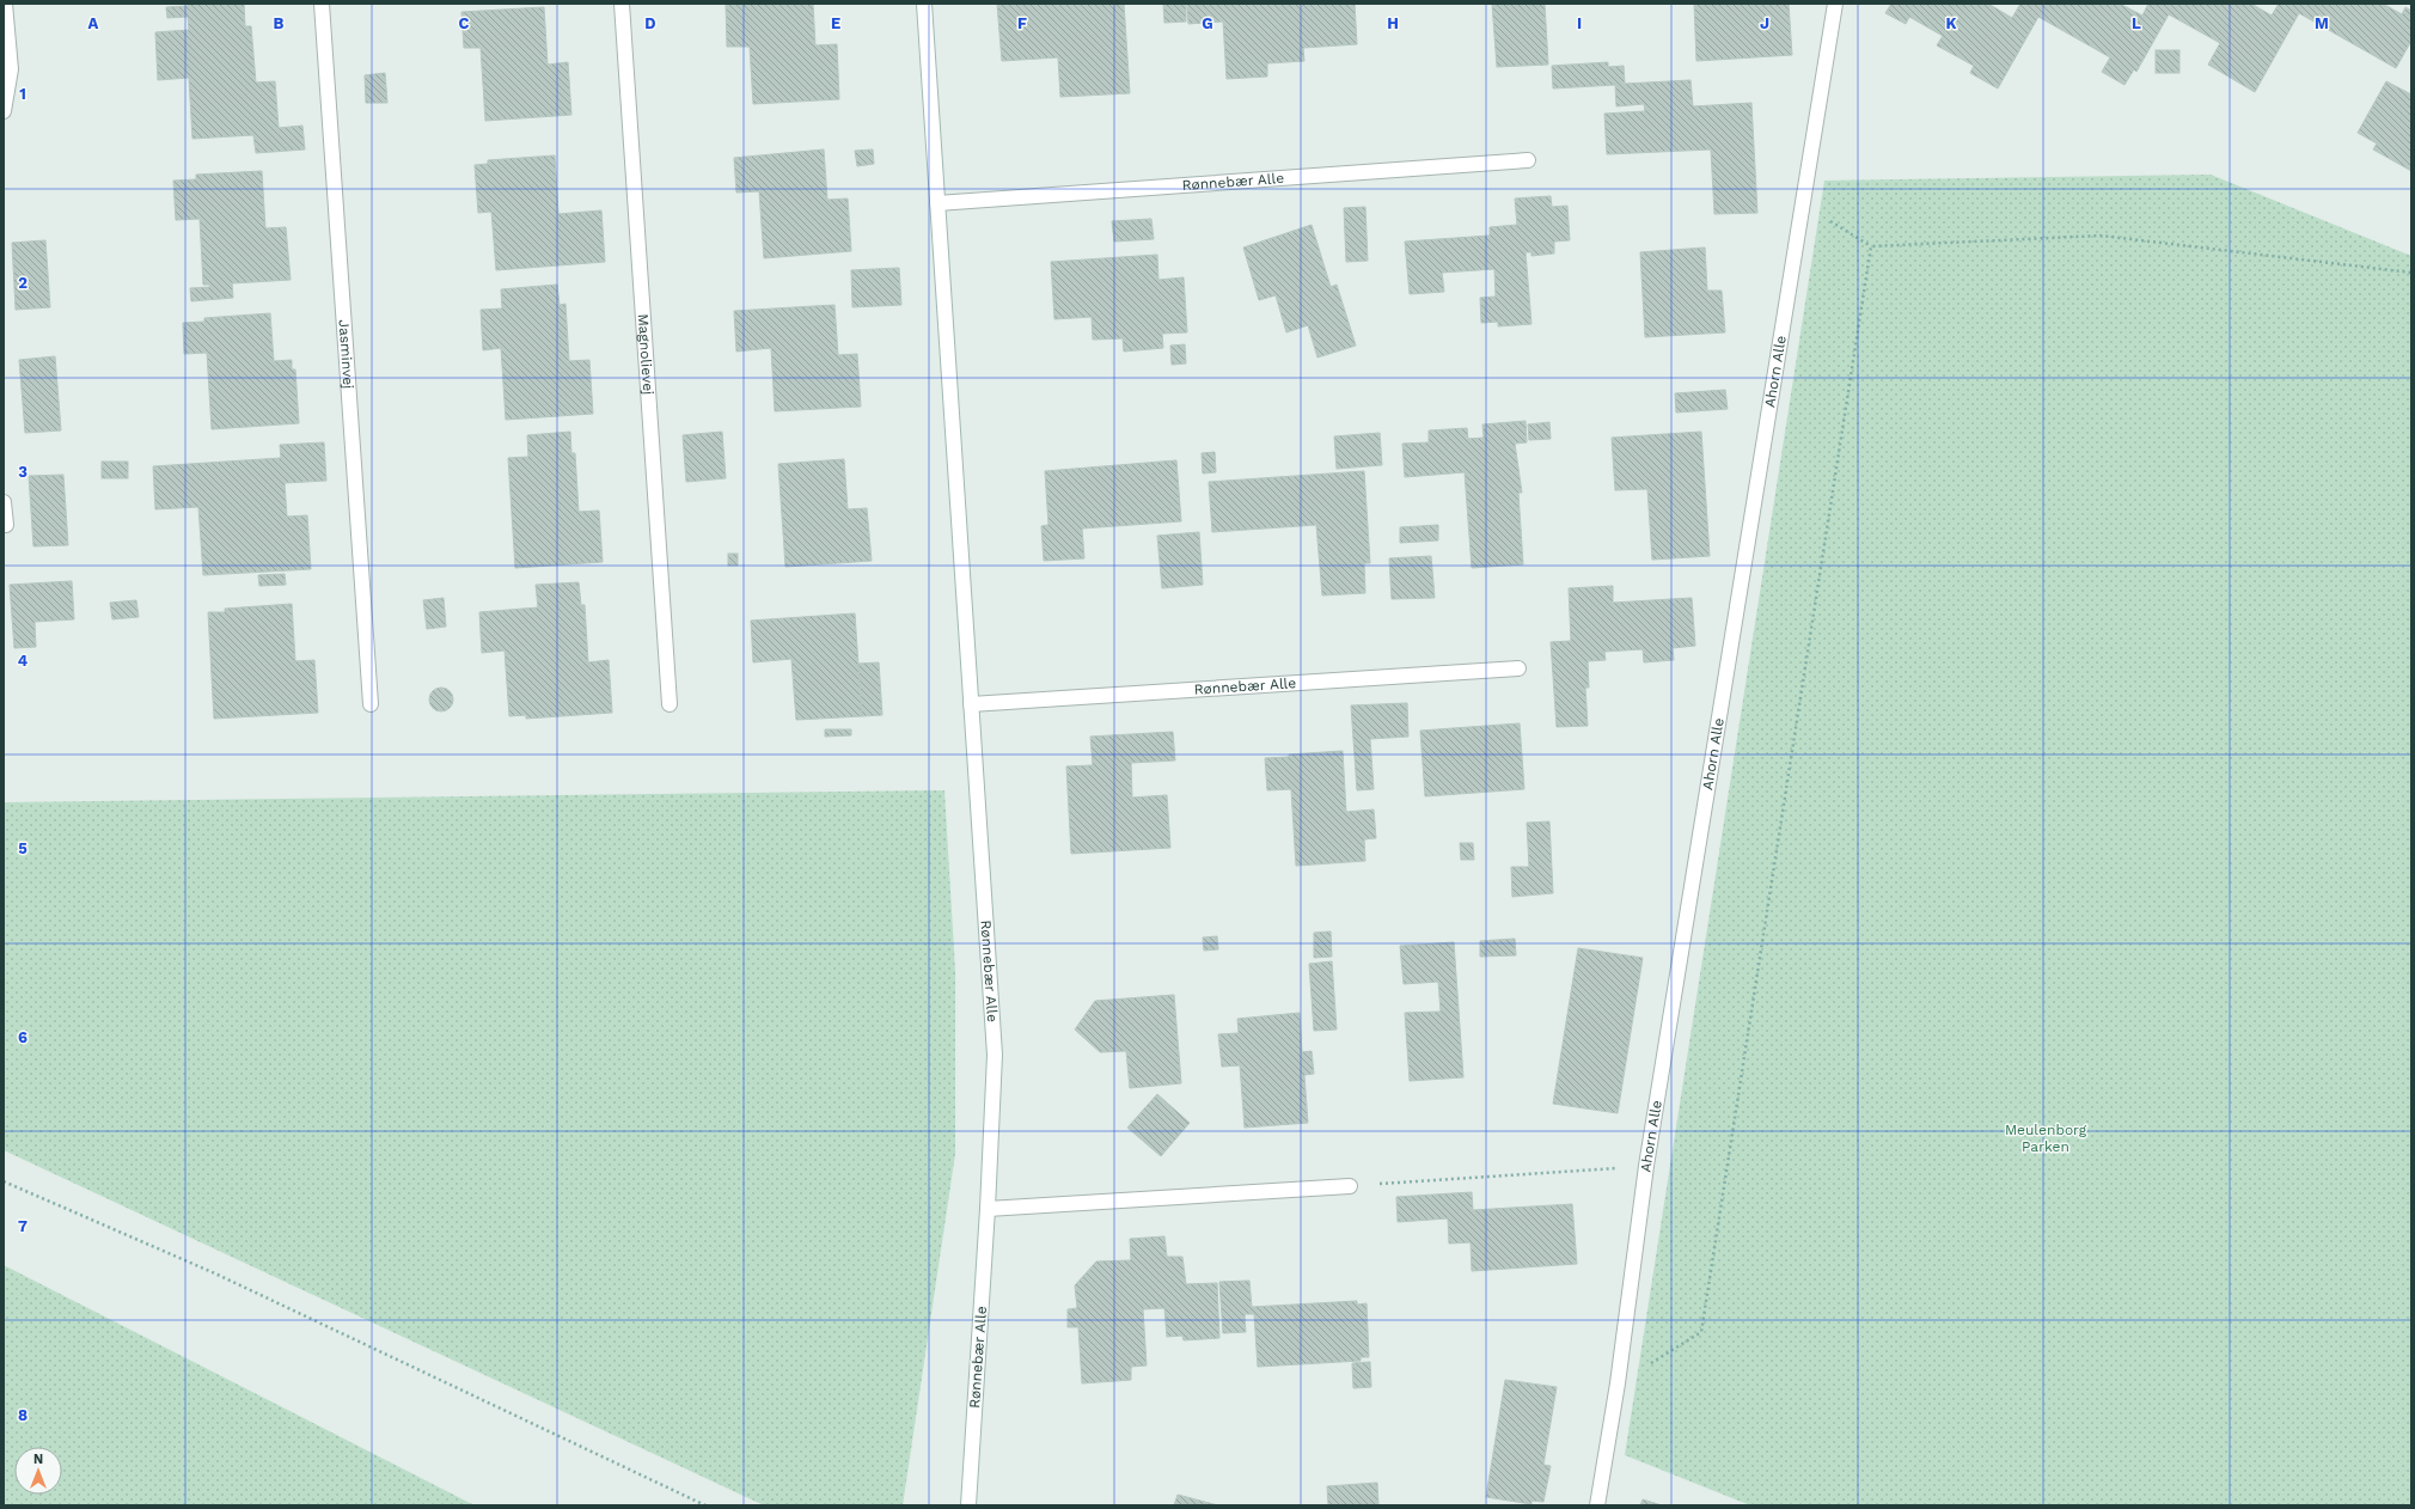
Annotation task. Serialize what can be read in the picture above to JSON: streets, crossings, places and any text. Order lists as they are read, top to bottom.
{
  "streets": {
    "street": [
      "Rønnebær Alle",
      "Jasminvej",
      "Magnolievej",
      "Ahorn Alle"
    ]
  },
  "parks": ["Meulenborg Parken"],
  "north": "top",
  "grid": {
    "columns": [
      "A",
      "B",
      "C",
      "D",
      "E",
      "F",
      "G",
      "H",
      "I",
      "J",
      "K",
      "L",
      "M"
    ],
    "rows": [
      "1",
      "2",
      "3",
      "4",
      "5",
      "6",
      "7",
      "8"
    ]
  }
}
